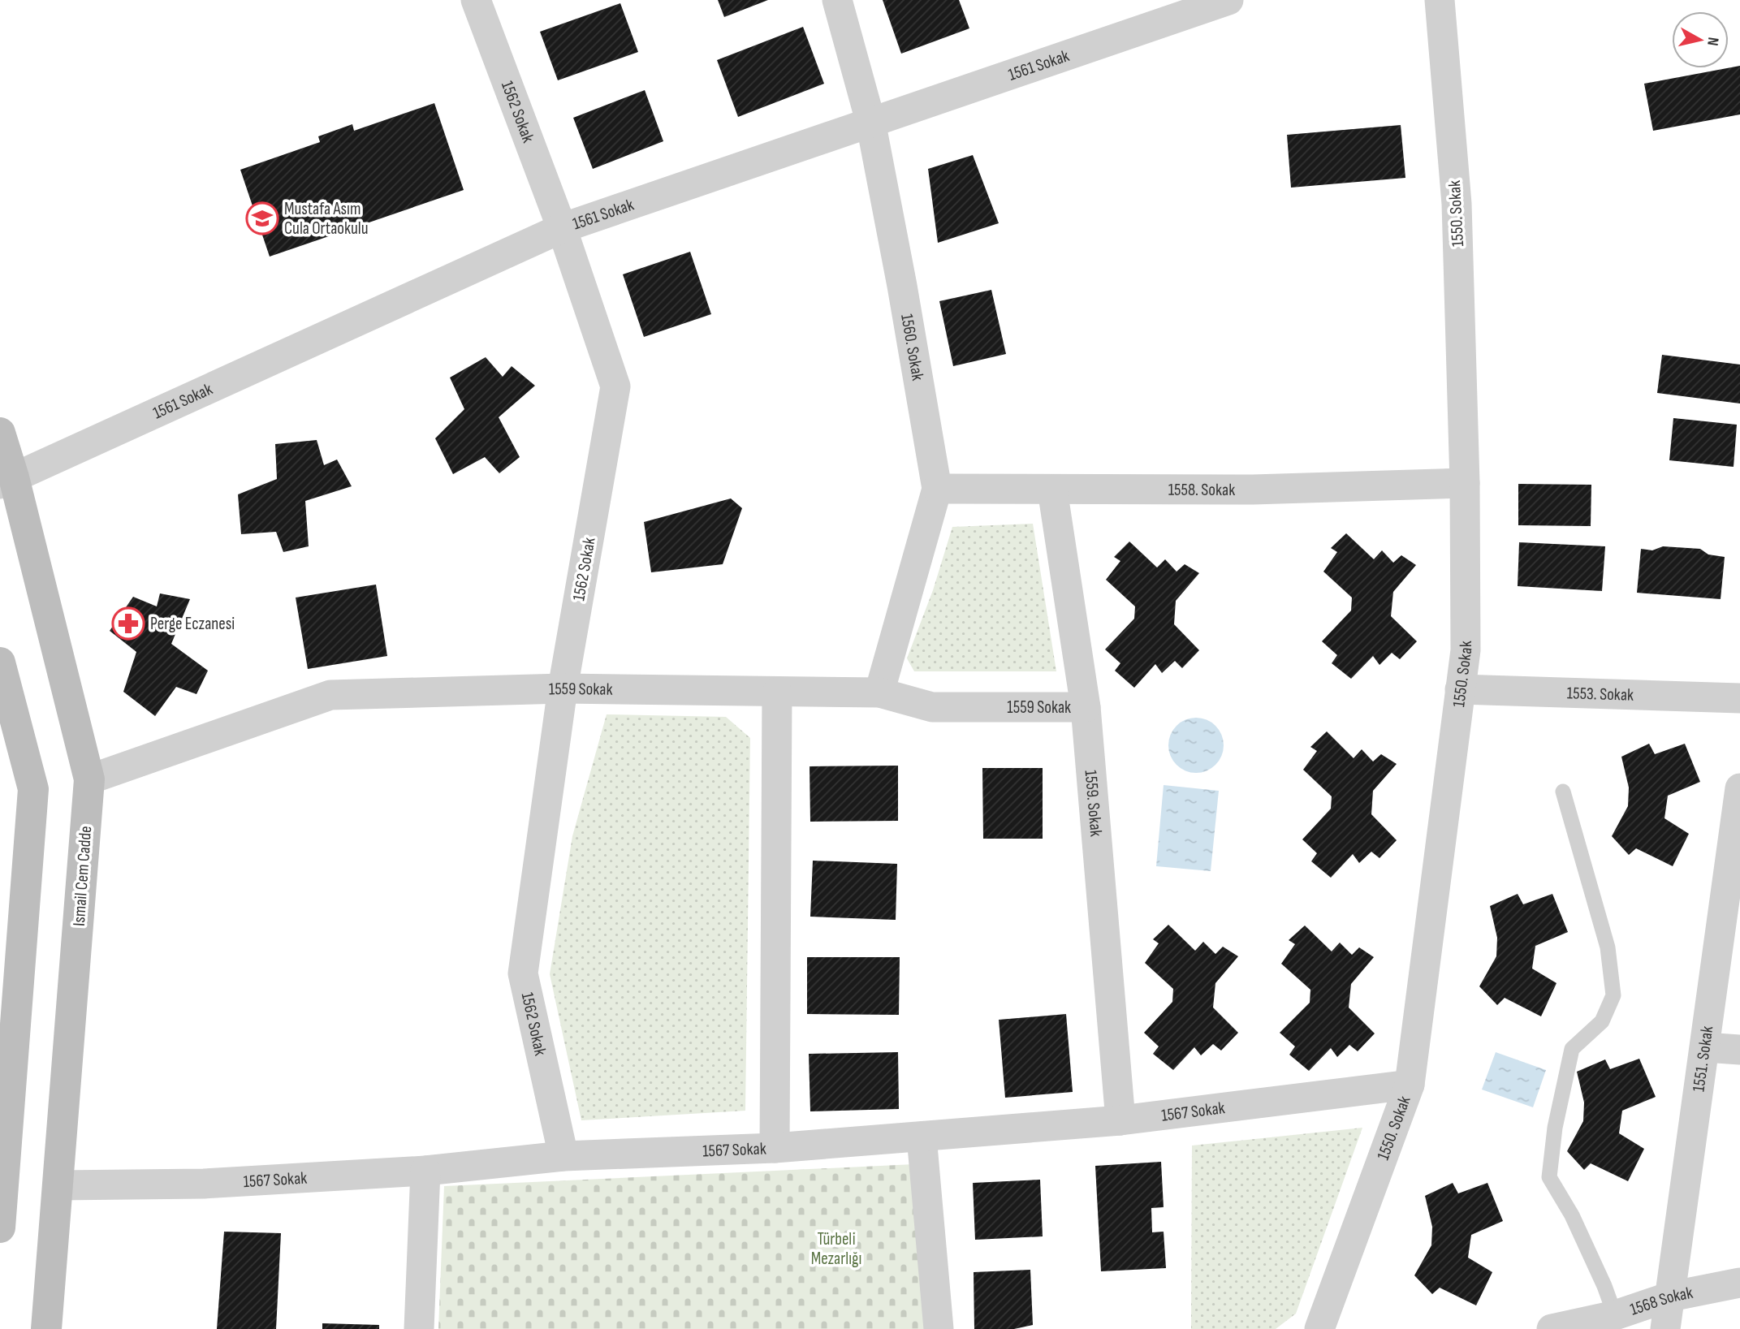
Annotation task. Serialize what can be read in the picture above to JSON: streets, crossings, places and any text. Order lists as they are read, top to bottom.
{
  "streets": {
    "main road": ["Ismail Cem Cadde"],
    "street": [
      "1561 Sokak",
      "1562 Sokak",
      "1550. Sokak",
      "1560. Sokak",
      "1558. Sokak",
      "1559 Sokak",
      "1553. Sokak",
      "1559. Sokak",
      "1551. Sokak",
      "1567 Sokak",
      "1568 Sokak"
    ]
  },
  "crossings": [
    ["1561 Sokak", "1562 Sokak"],
    ["1561 Sokak", "1560. Sokak"],
    ["1561 Sokak", "Ismail Cem Cadde"],
    ["1562 Sokak", "1559 Sokak"],
    ["1562 Sokak", "1567 Sokak"],
    ["1550. Sokak", "1558. Sokak"],
    ["1550. Sokak", "1553. Sokak"],
    ["1550. Sokak", "1567 Sokak"],
    ["1560. Sokak", "1558. Sokak"],
    ["1560. Sokak", "1559 Sokak"],
    ["1558. Sokak", "1559. Sokak"],
    ["1559 Sokak", "1559. Sokak"],
    ["1559 Sokak", "Ismail Cem Cadde"],
    ["1559. Sokak", "1567 Sokak"],
    ["Ismail Cem Cadde", "1567 Sokak"],
    ["1551. Sokak", "1568 Sokak"]
  ],
  "parks": ["Türbeli Mezarlığı"],
  "places": {
    "school or university": ["Mustafa Asım Cula Ortaokulu"],
    "pharmacy": ["Perge Eczanesi"]
  },
  "north": "right"
}
